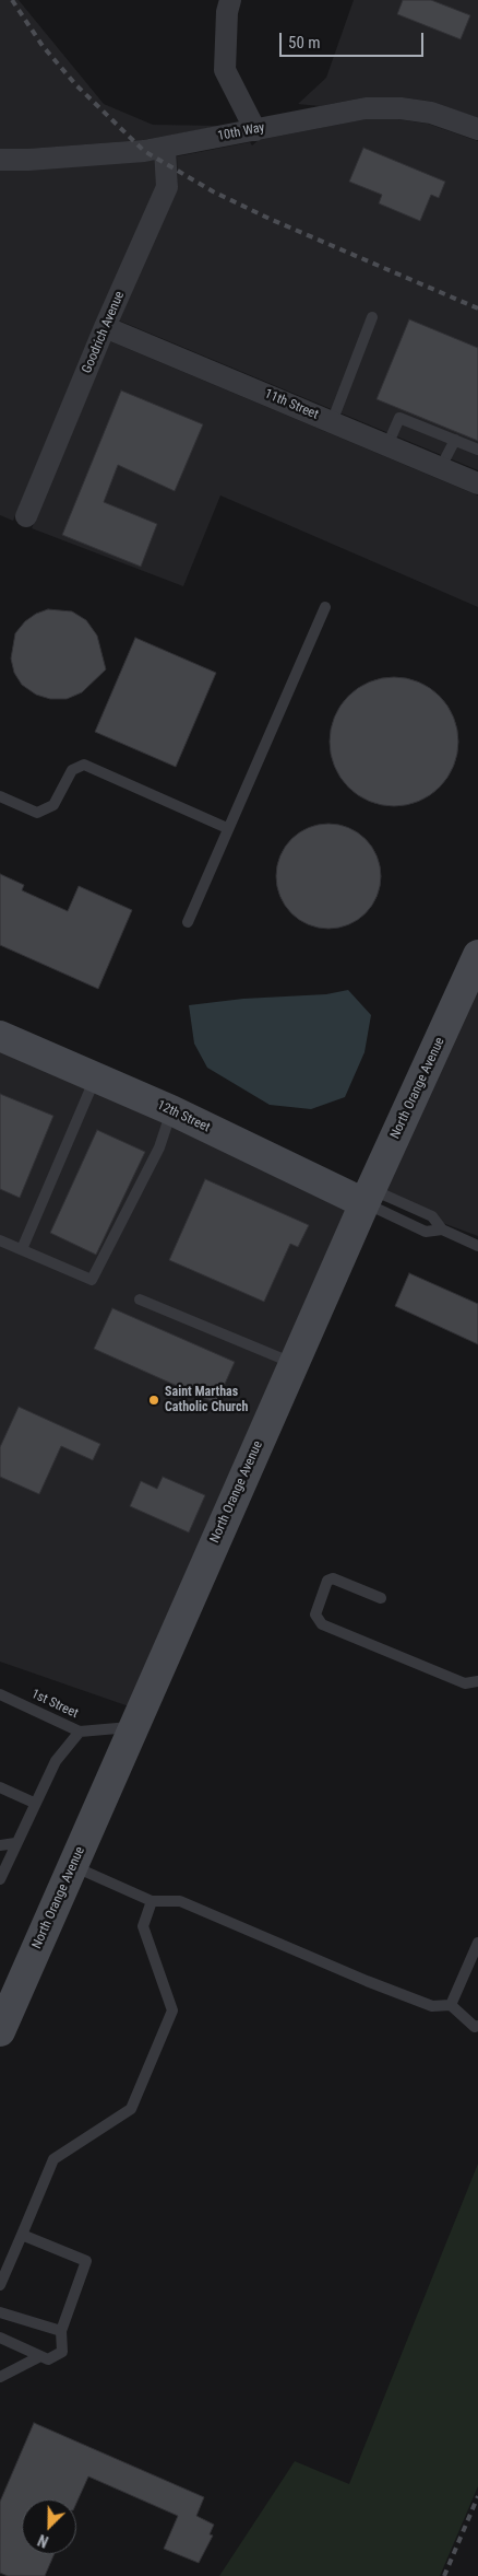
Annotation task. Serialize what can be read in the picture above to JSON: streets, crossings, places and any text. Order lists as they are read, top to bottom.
{
  "streets": {
    "street": [
      "10th Way",
      "Goodrich Avenue",
      "11th Street",
      "North Orange Avenue",
      "12th Street"
    ],
    "lane": ["1st Street"]
  },
  "crossings": [
    ["10th Way", "Goodrich Avenue"],
    ["Goodrich Avenue", "11th Street"],
    ["North Orange Avenue", "12th Street"]
  ],
  "places": ["Saint Marthas Catholic Church"],
  "scale_bar": "50 m",
  "north": "bottom left"
}
